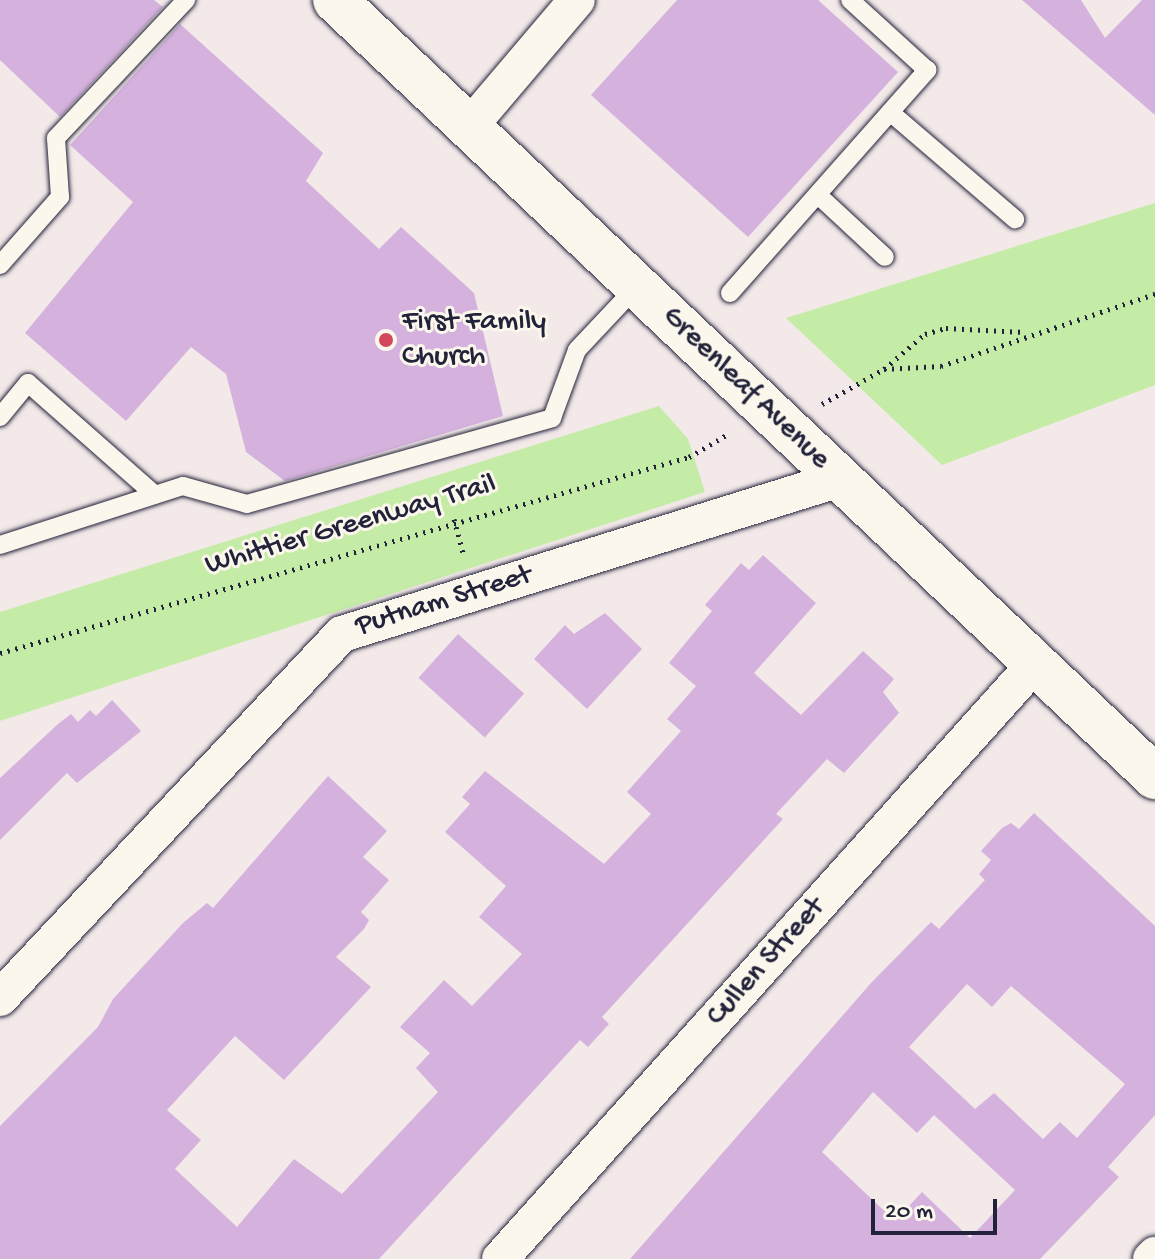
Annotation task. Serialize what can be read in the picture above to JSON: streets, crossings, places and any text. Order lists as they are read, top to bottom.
{
  "streets": {
    "street": ["Greenleaf Avenue", "Putnam Street", "Cullen Street"],
    "path": ["Whittier Greenway Trail"]
  },
  "crossings": [
    ["Greenleaf Avenue", "Putnam Street"],
    ["Greenleaf Avenue", "Cullen Street"]
  ],
  "places": ["First Family Church"],
  "scale_bar": "20 m"
}
